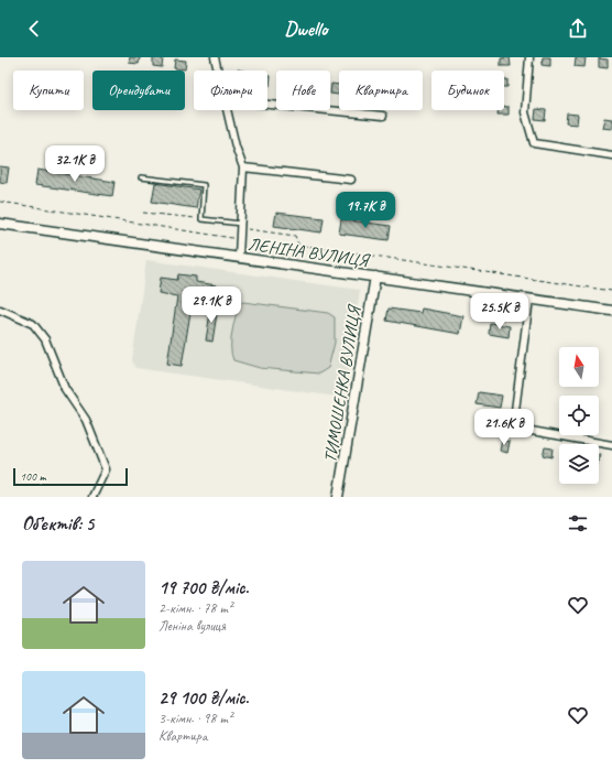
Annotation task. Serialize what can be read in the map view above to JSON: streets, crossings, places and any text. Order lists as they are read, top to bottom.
{
  "streets": {
    "street": ["ЛЕНІНА ВУЛИЦЯ", "ТИМОШЕНКА ВУЛИЦЯ"]
  },
  "crossings": [
    ["ЛЕНІНА ВУЛИЦЯ", "ТИМОШЕНКА ВУЛИЦЯ"]
  ],
  "scale_bar": "100 m",
  "north": "top",
  "page": {
    "header": "Dwello",
    "chip": [
      "Купити",
      "Орендувати",
      "Фільтри",
      "Нове",
      "Квартира",
      "Будинок"
    ],
    "price": [
      "32.1K ₴",
      "19.7K ₴",
      "29.1K ₴",
      "25.5K ₴",
      "21.6K ₴"
    ],
    "scale": "100 m",
    "heading": "Об’єктів: 5",
    "list": [
      {
        "name": "19 700 ₴/міс.",
        "note": "2-кімн. · 78 m² · Леніна вулиця"
      },
      {
        "name": "29 100 ₴/міс.",
        "note": "3-кімн. · 98 m² · Квартира"
      }
    ]
  }
}
